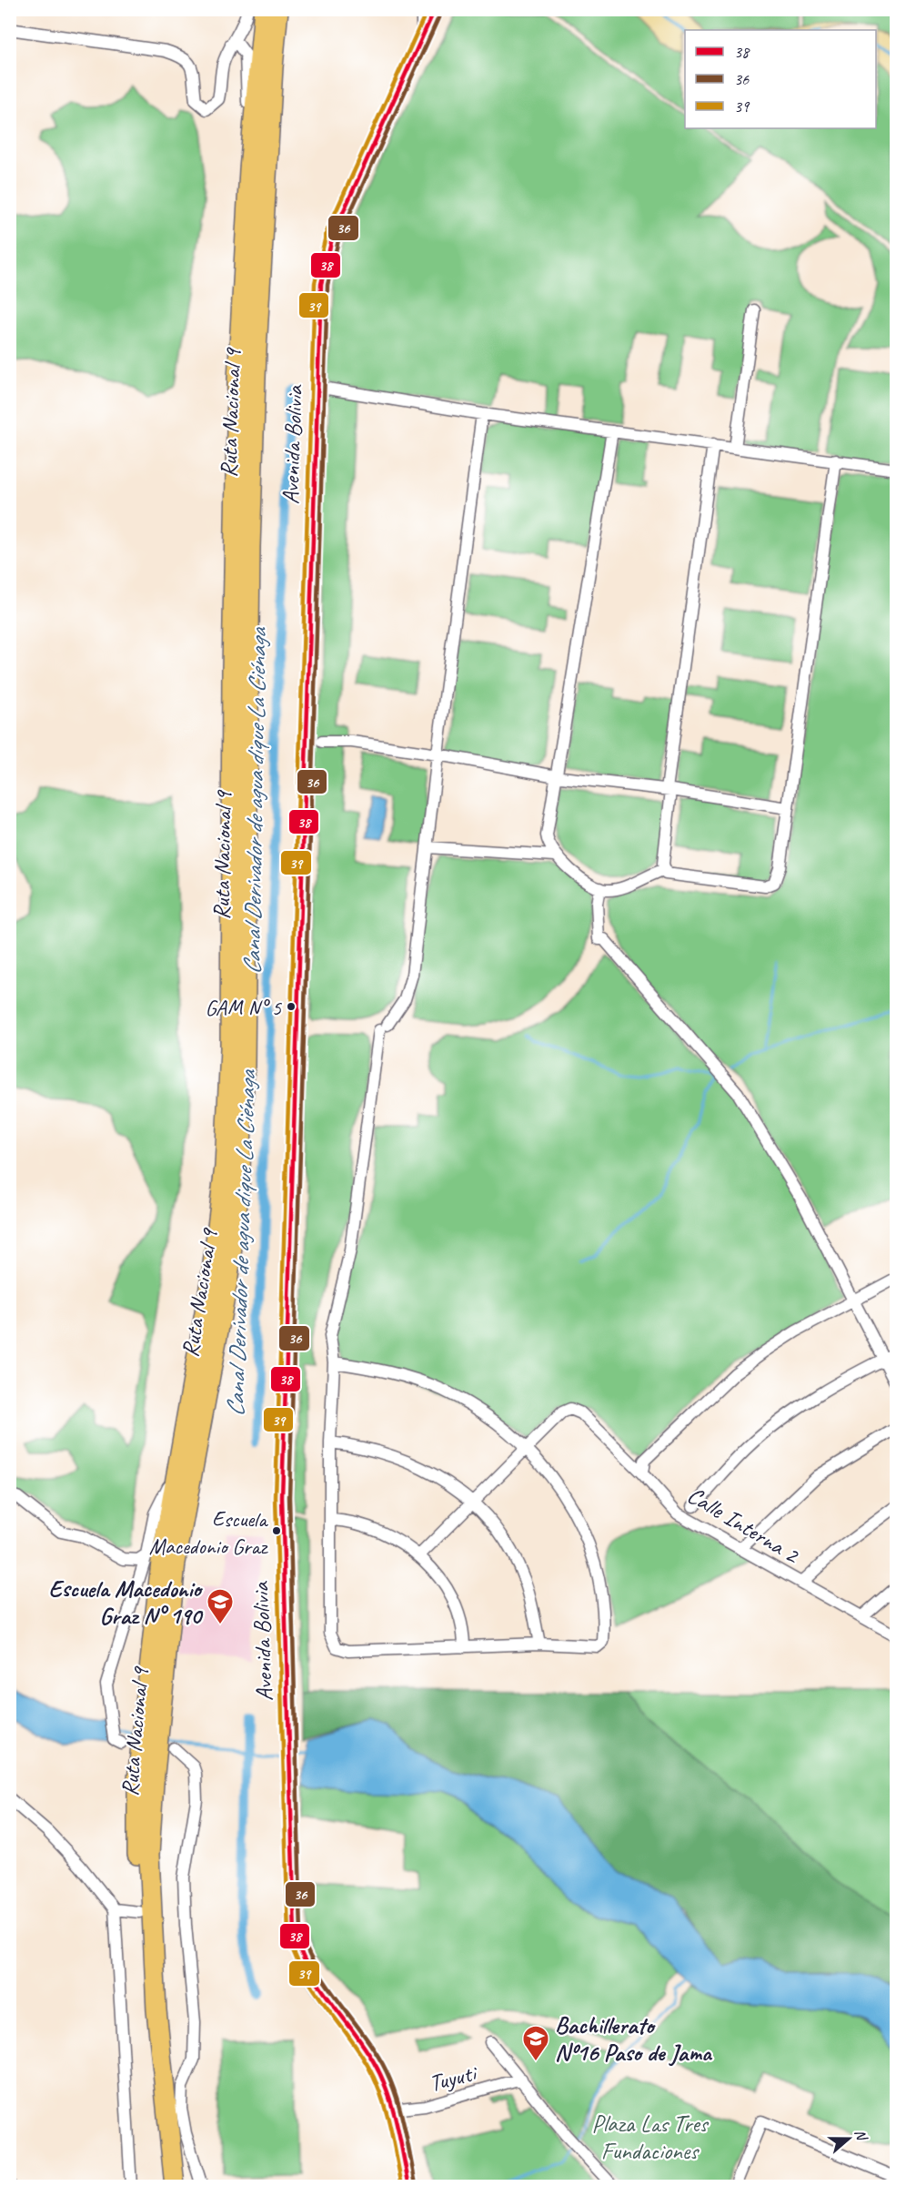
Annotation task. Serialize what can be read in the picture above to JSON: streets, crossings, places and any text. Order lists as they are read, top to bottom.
{
  "streets": {
    "highway": ["Ruta Nacional 9"],
    "street": ["Avenida Bolivia", "Calle Interna 2", "Tuyuti"]
  },
  "crossings": [
    ["Avenida Bolivia", "Tuyuti"]
  ],
  "water": ["Canal Derivador de agua dique La Ciénaga"],
  "parks": ["Plaza Las Tres Fundaciones"],
  "places": {
    "other": ["GAM N° 5", "Escuela Macedonio Graz"],
    "school or university": ["Escuela Macedonio Graz N° 190", "Bachillerato Nº16 Paso de Jama"]
  },
  "lines": ["transit line 38", "transit line 39", "transit line 36"],
  "legend": ["38", "36", "39"],
  "north": "right"
}
